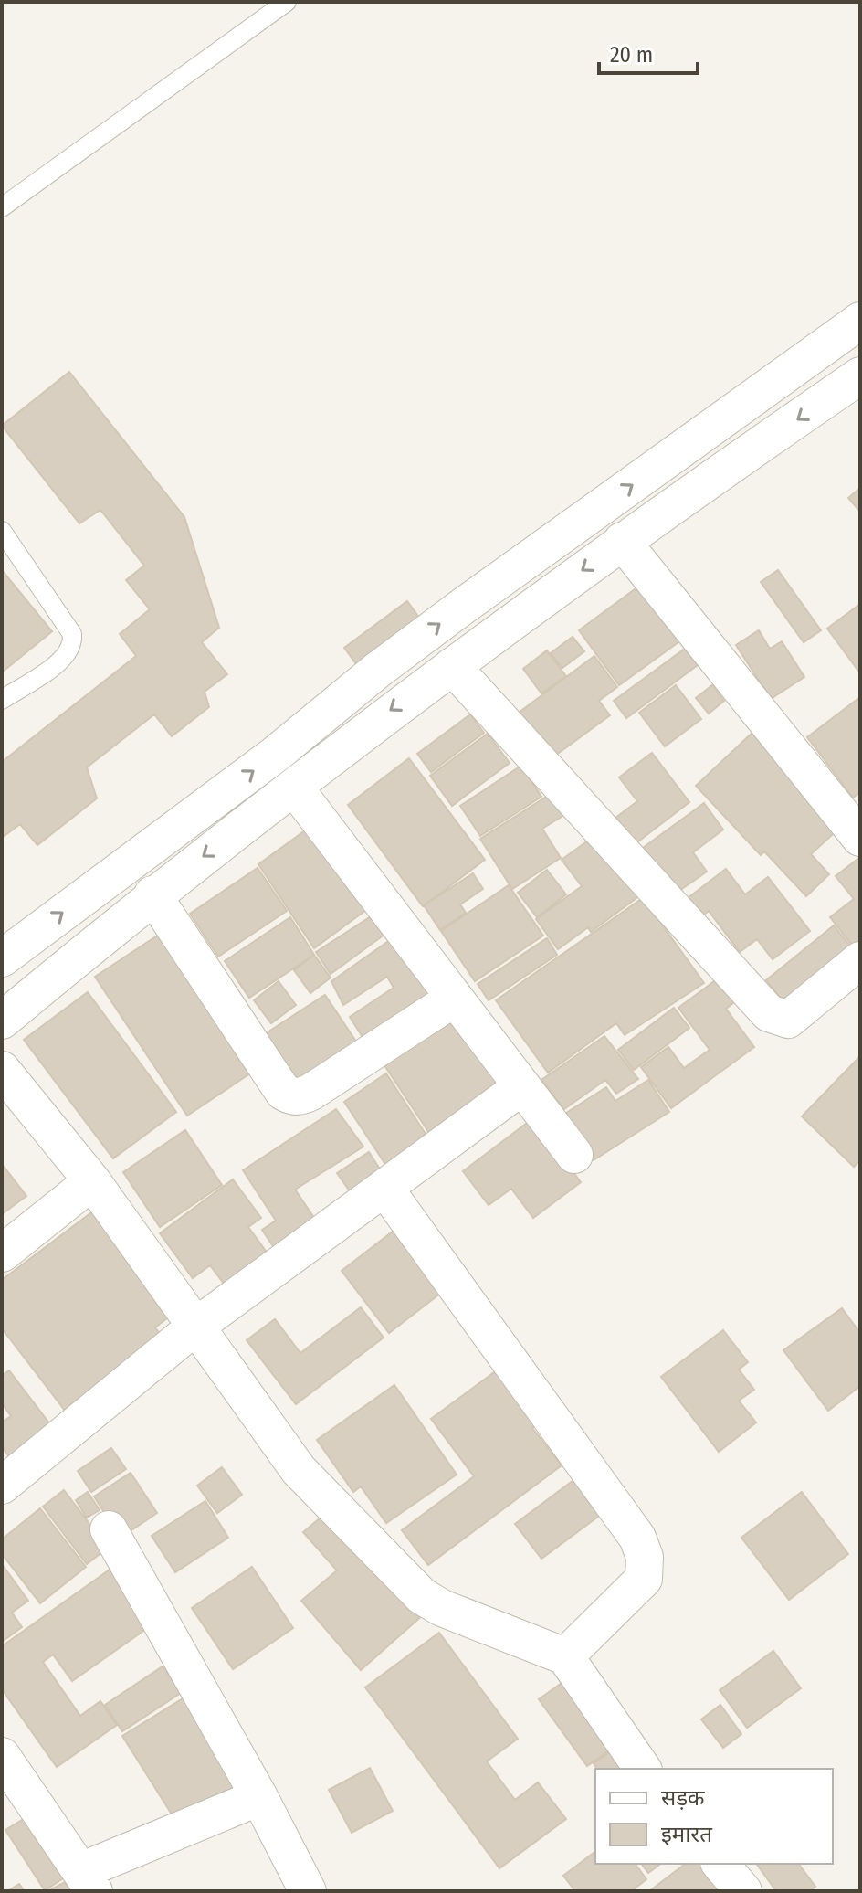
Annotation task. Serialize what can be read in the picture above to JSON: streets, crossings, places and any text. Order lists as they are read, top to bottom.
{
  "legend": ["सड़क", "इमारत"],
  "scale_bar": "20 m"
}
